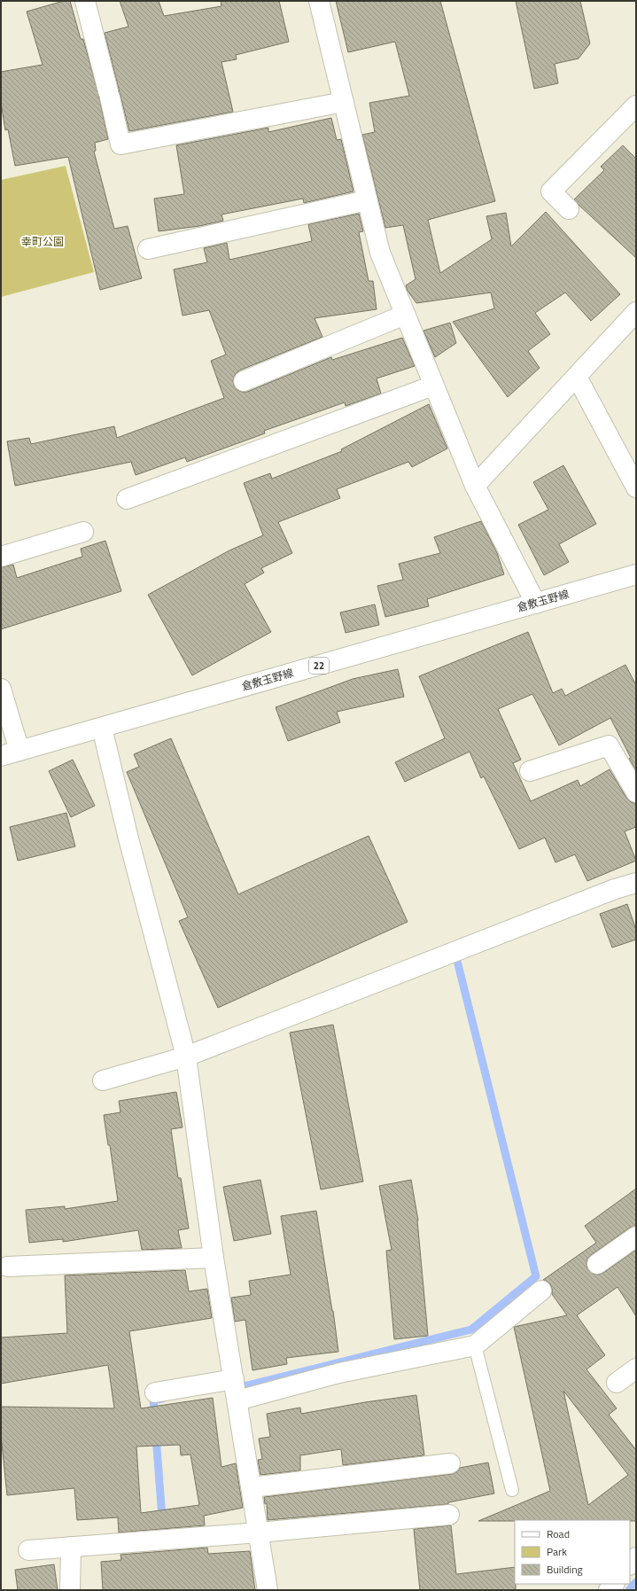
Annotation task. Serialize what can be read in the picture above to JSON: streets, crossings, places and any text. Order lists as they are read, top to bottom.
{
  "streets": {
    "street": ["倉敷玉野線", "22"]
  },
  "parks": ["幸町公園"],
  "legend": ["Road", "Park", "Building"]
}
